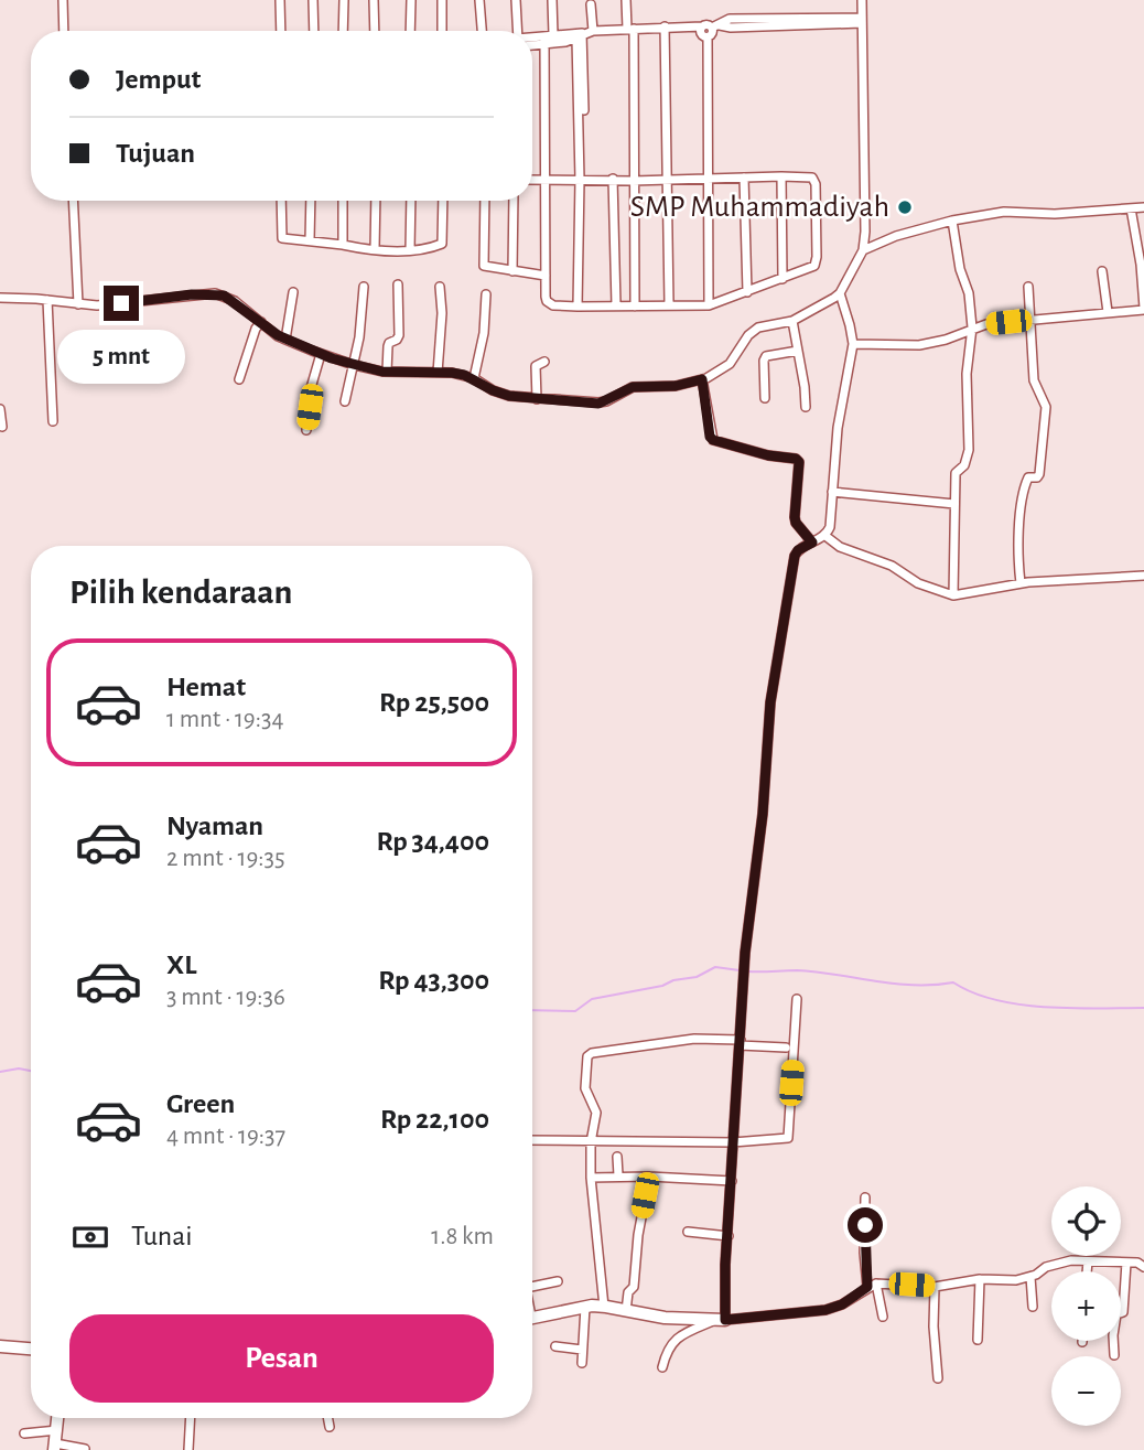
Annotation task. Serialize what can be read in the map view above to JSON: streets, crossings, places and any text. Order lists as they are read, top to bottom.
{
  "places": ["SMP Muhammadiyah"],
  "page": {
    "banner": ["Jemput", "Tujuan"],
    "bubble": "5 mnt",
    "heading": "Pilih kendaraan",
    "list": [
      {
        "name": "Hemat",
        "note": "1 mnt · 19:34",
        "value": "Rp 25,500"
      },
      {
        "name": "Nyaman",
        "note": "2 mnt · 19:35",
        "value": "Rp 34,400"
      },
      {
        "name": "XL",
        "note": "3 mnt · 19:36",
        "value": "Rp 43,300"
      },
      {
        "name": "Green",
        "note": "4 mnt · 19:37",
        "value": "Rp 22,100"
      }
    ],
    "map_buttons": ["+", "−"],
    "pay": ["Tunai", "1.8 km"],
    "buttons": "Pesan"
  }
}
